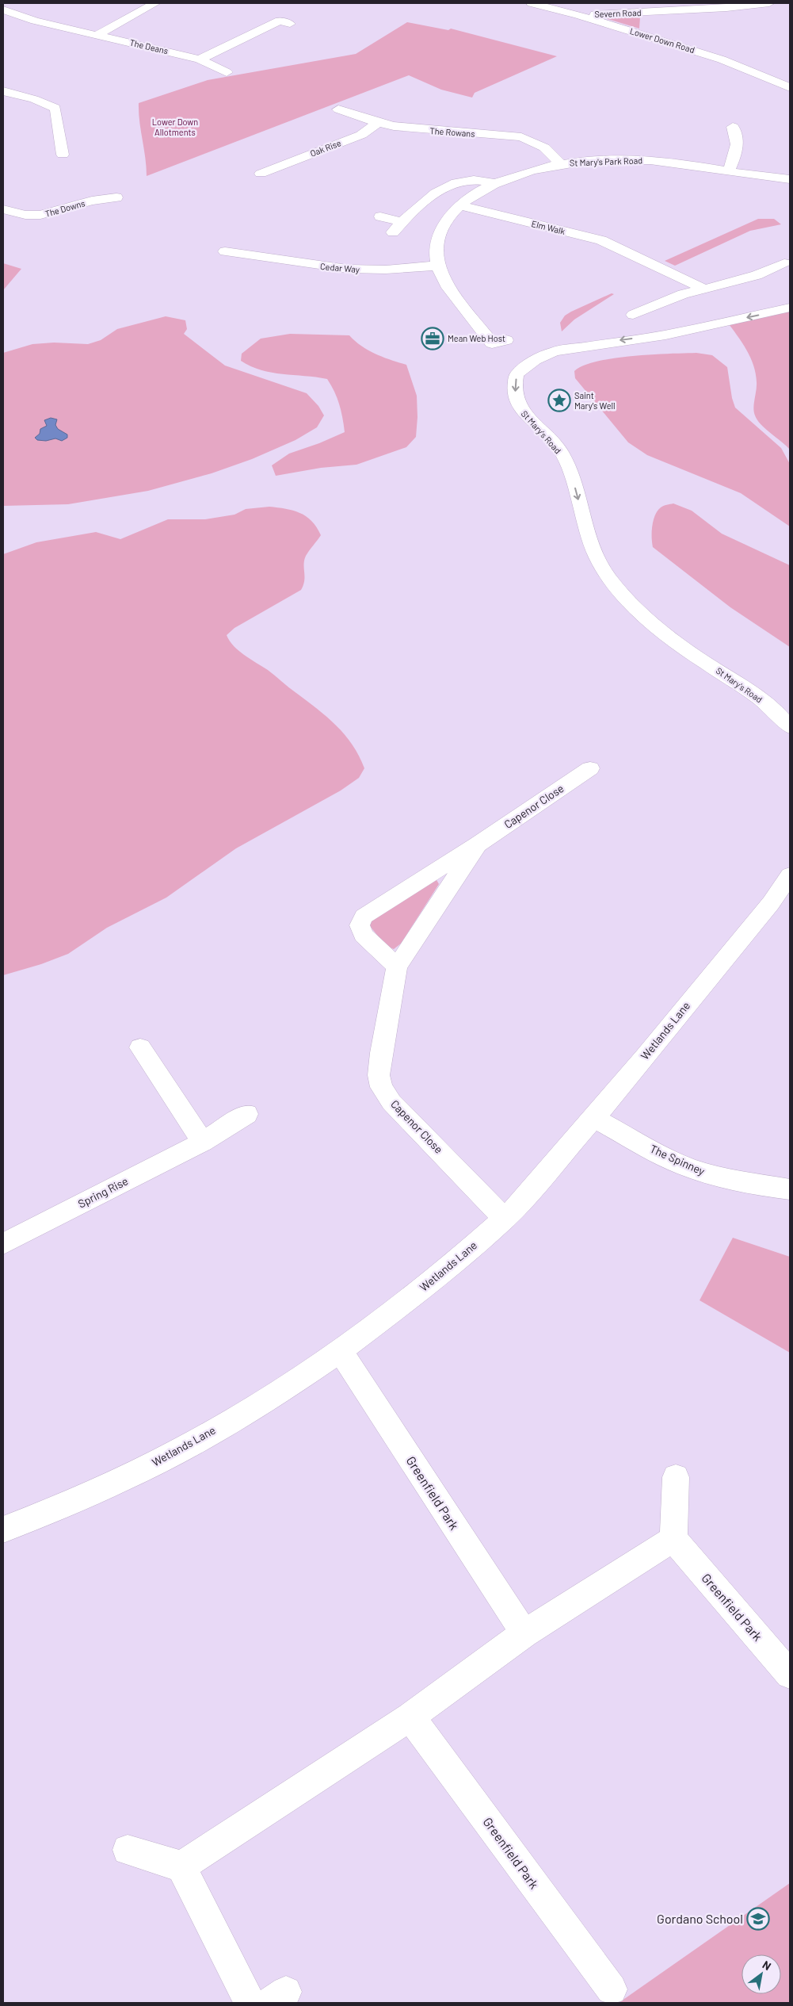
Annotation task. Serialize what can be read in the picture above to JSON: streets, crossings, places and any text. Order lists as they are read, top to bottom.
{
  "streets": {
    "street": [
      "Severn Road",
      "Lower Down Road",
      "The Deans",
      "The Rowans",
      "Oak Rise",
      "St Mary's Park Road",
      "The Downs",
      "Elm Walk",
      "Cedar Way",
      "St Mary's Road",
      "Capenor Close",
      "Wetlands Lane",
      "The Spinney",
      "Spring Rise",
      "Greenfield Park"
    ]
  },
  "crossings": [
    ["Severn Road", "Lower Down Road"],
    ["The Rowans", "Oak Rise"],
    ["The Rowans", "St Mary's Park Road"],
    ["St Mary's Park Road", "Elm Walk"],
    ["St Mary's Park Road", "Cedar Way"],
    ["Capenor Close", "Wetlands Lane"],
    ["Wetlands Lane", "The Spinney"],
    ["Wetlands Lane", "Greenfield Park"]
  ],
  "parks": ["Lower Down Allotments"],
  "places": {
    "office": ["Mean Web Host"],
    "place": ["Saint Mary's Well"],
    "school or university": ["Gordano School"]
  },
  "north": "top right"
}
